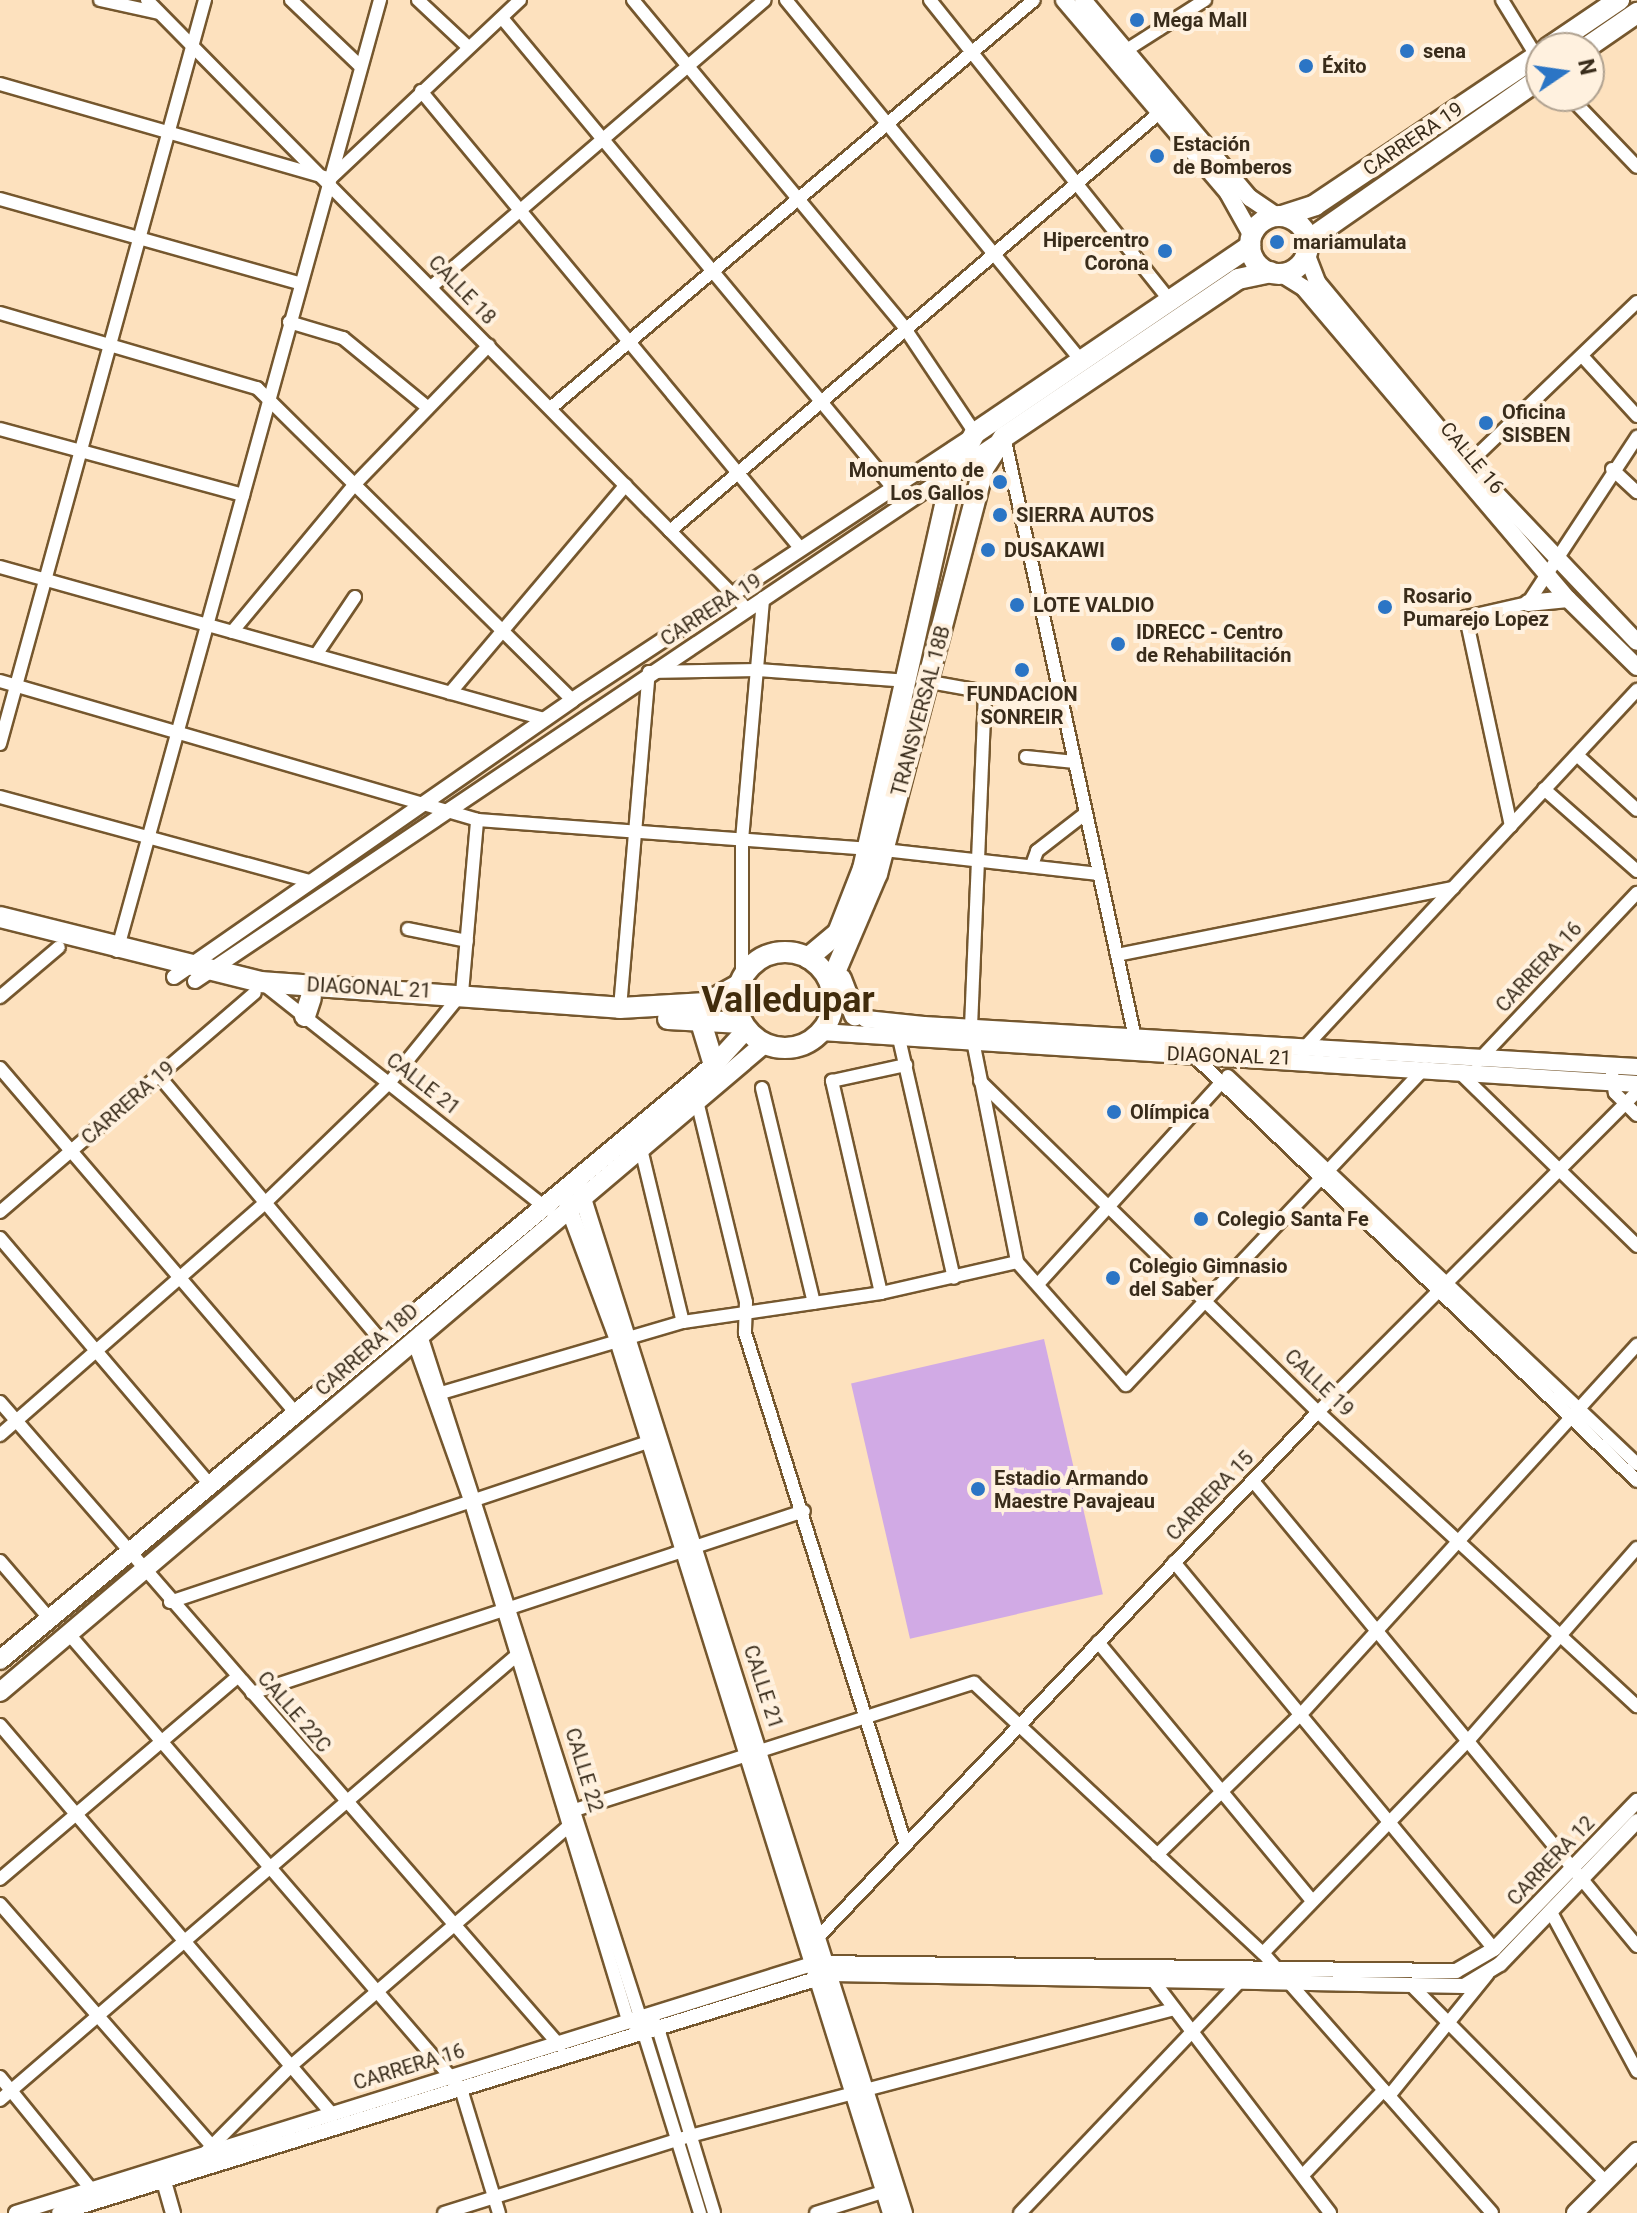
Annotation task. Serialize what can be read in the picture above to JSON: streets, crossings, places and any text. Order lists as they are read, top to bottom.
{
  "streets": {
    "highway": ["CARRERA 19", "TRANSVERSAL 18B", "DIAGONAL 21"],
    "main road": ["CALLE 16", "CALLE 21", "CARRERA 18D"],
    "street": [
      "CALLE 18",
      "CARRERA 16",
      "CALLE 19",
      "CARRERA 15",
      "CALLE 22C",
      "CALLE 22",
      "CARRERA 12"
    ]
  },
  "crossings": [
    ["CARRERA 19", "CALLE 18"],
    ["CARRERA 19", "CALLE 16"],
    ["CARRERA 19", "TRANSVERSAL 18B"],
    ["CARRERA 19", "DIAGONAL 21"],
    ["TRANSVERSAL 18B", "DIAGONAL 21"],
    ["TRANSVERSAL 18B", "CARRERA 18D"],
    ["CARRERA 16", "DIAGONAL 21"],
    ["CARRERA 16", "CALLE 21"],
    ["CARRERA 16", "CALLE 19"],
    ["CARRERA 16", "CALLE 22C"],
    ["CARRERA 16", "CALLE 22"],
    ["CARRERA 16", "CARRERA 12"],
    ["DIAGONAL 21", "CALLE 21"],
    ["DIAGONAL 21", "CARRERA 18D"],
    ["DIAGONAL 21", "CARRERA 15"],
    ["CALLE 21", "CARRERA 18D"],
    ["CALLE 21", "CARRERA 15"],
    ["CALLE 21", "CARRERA 12"],
    ["CARRERA 18D", "CALLE 22C"],
    ["CARRERA 18D", "CALLE 22"],
    ["CALLE 19", "CARRERA 15"]
  ],
  "districts": ["Valledupar"],
  "places": [
    "Mega Mall",
    "sena",
    "Éxito",
    "Estación de Bomberos",
    "mariamulata",
    "Hipercentro Corona",
    "Oficina SISBEN",
    "Monumento de Los Gallos",
    "SIERRA AUTOS",
    "DUSAKAWI",
    "LOTE VALDIO",
    "Rosario Pumarejo Lopez",
    "IDRECC - Centro de Rehabilitación",
    "FUNDACION SONREIR",
    "Olímpica",
    "Colegio Santa Fe",
    "Colegio Gimnasio del Saber",
    "Estadio Armando Maestre Pavajeau"
  ],
  "north": "right"
}
